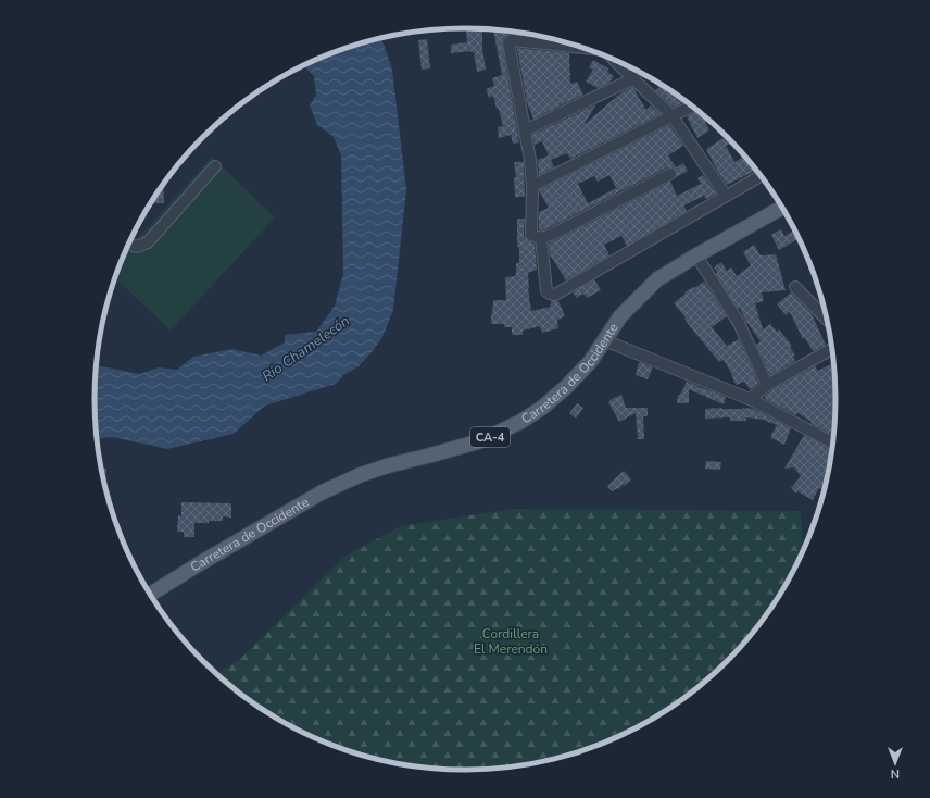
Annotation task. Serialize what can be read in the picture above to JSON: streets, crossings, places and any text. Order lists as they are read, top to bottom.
{
  "streets": {
    "main road": ["Carretera de Occidente", "CA-4"]
  },
  "water": ["Río Chamelecón"],
  "parks": ["Cordillera El Merendón"],
  "north": "bottom"
}
